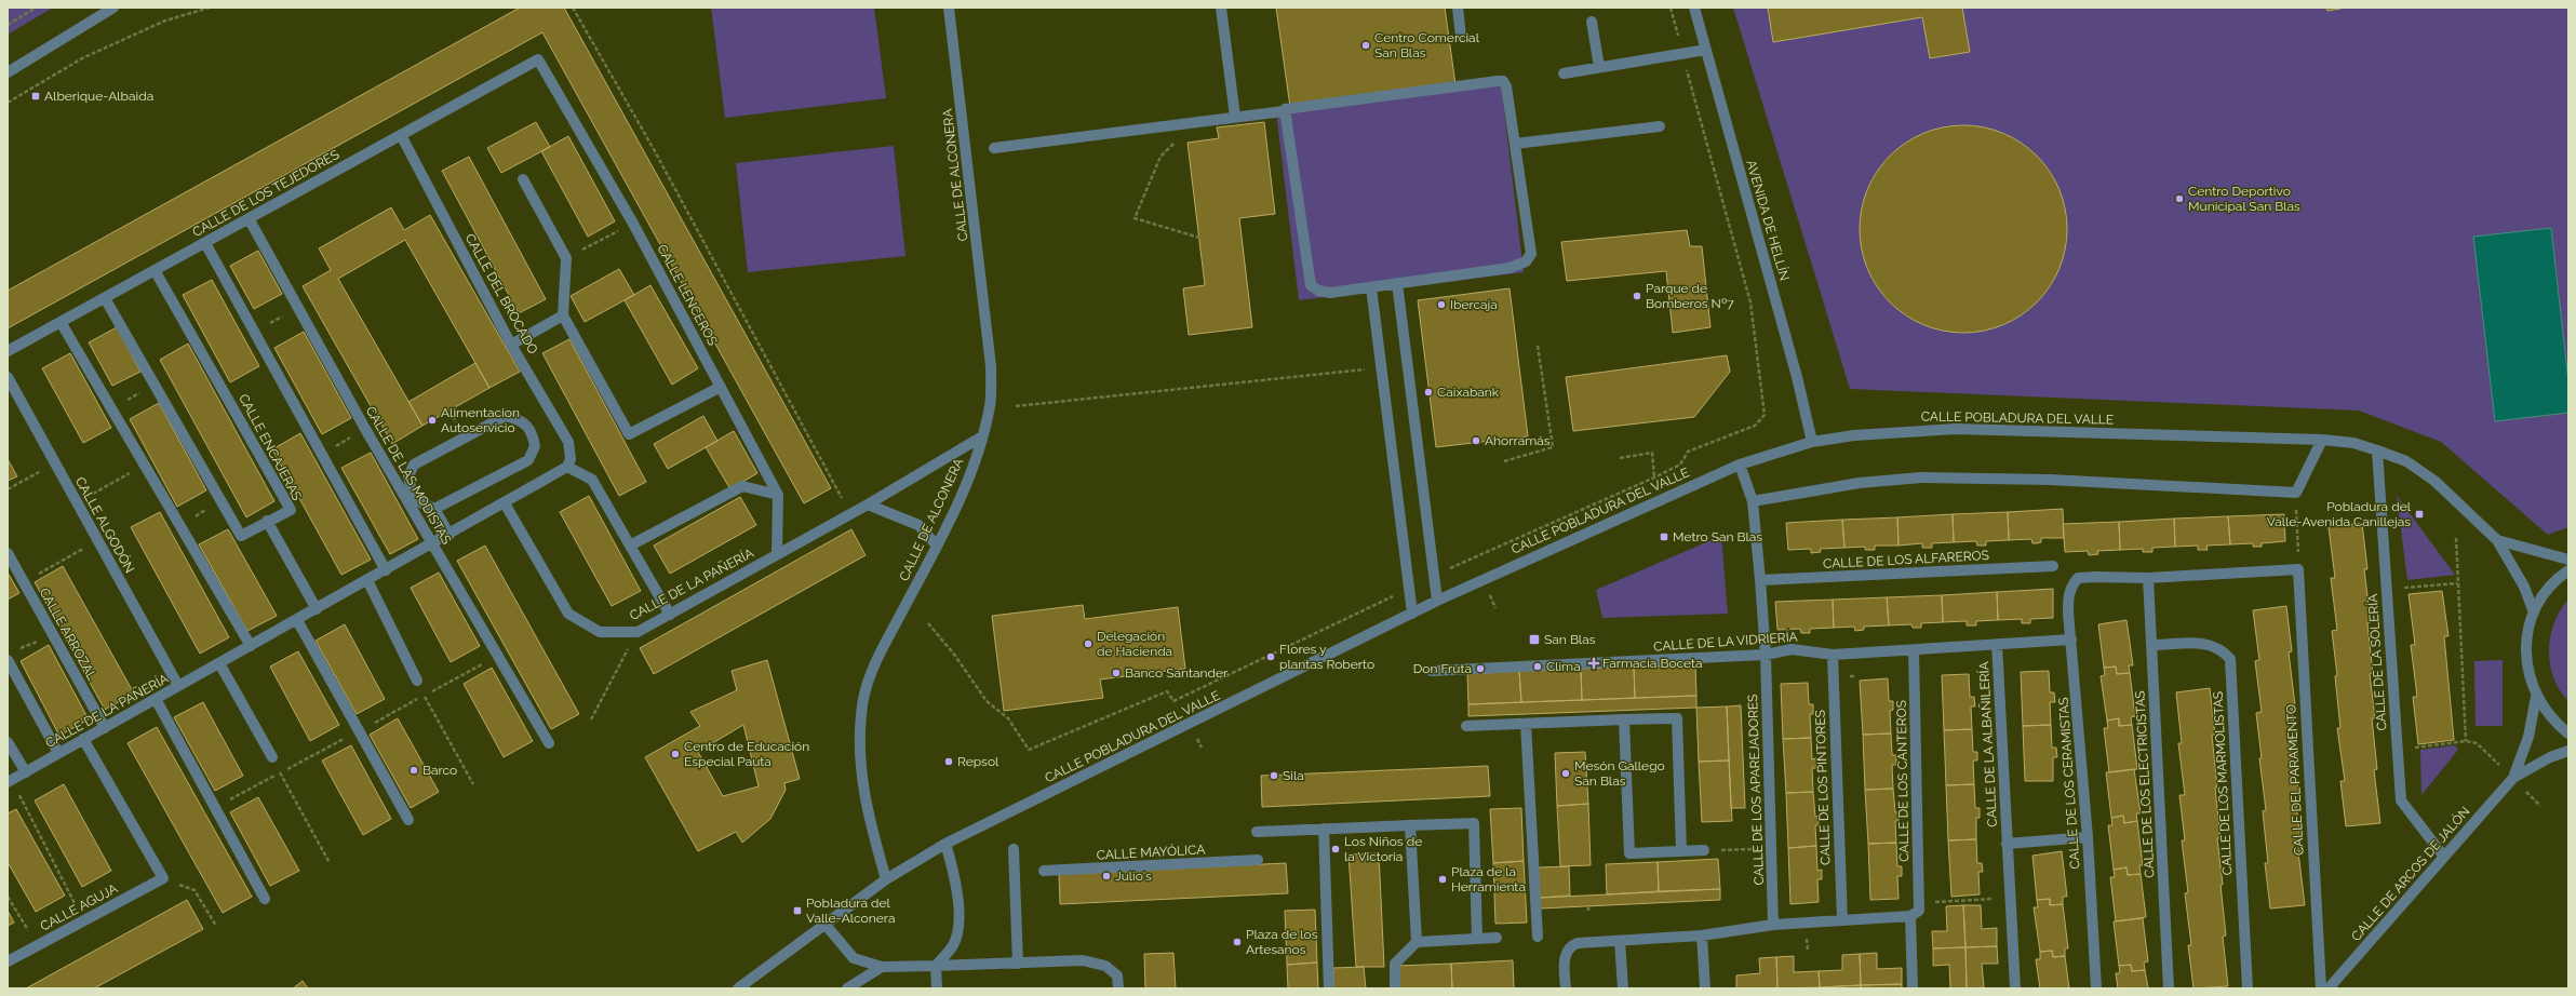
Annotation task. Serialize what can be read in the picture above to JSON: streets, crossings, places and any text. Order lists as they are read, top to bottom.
{
  "streets": {
    "street": [
      "CALLE DE ALCONERA",
      "CALLE DE LOS TEJEDORES",
      "AVENIDA DE HELLÍN",
      "CALLE DEL BROCADO",
      "CALLE LENCEROS",
      "CALLE POBLADURA DEL VALLE",
      "CALLE ENCAJERAS",
      "CALLE DE LAS MODISTAS",
      "CALLE ALGODÓN",
      "CALLE DE LOS ALFAREROS",
      "CALLE DE LA PAÑERÍA",
      "CALLE ARROZAL",
      "CALLE DE LA VIDRIERÍA",
      "CALLE DE LA SOLERÍA",
      "CALLE DE LA ALBAÑILERÍA",
      "CALLE DEL PARAMENTO",
      "CALLE DE LOS CANTEROS",
      "CALLE DE LOS CERAMISTAS",
      "CALLE DE LOS MARMOLISTAS",
      "CALLE DE LOS ELECTRICISTAS",
      "CALLE DE LOS PINTORES",
      "CALLE DE LOS APAREJADORES",
      "CALLE MAYÓLICA",
      "CALLE DE ARCOS DE JALÓN",
      "CALLE AGUJA"
    ]
  },
  "crossings": [
    ["CALLE DE ALCONERA", "CALLE POBLADURA DEL VALLE"],
    ["CALLE DE ALCONERA", "CALLE DE LA PAÑERÍA"],
    ["CALLE DE LOS TEJEDORES", "CALLE DEL BROCADO"],
    ["CALLE DE LOS TEJEDORES", "CALLE LENCEROS"],
    ["CALLE DE LOS TEJEDORES", "CALLE ENCAJERAS"],
    ["CALLE DE LOS TEJEDORES", "CALLE DE LAS MODISTAS"],
    ["AVENIDA DE HELLÍN", "CALLE POBLADURA DEL VALLE"],
    ["CALLE DEL BROCADO", "CALLE DE LA PAÑERÍA"],
    ["CALLE LENCEROS", "CALLE DE LA PAÑERÍA"],
    ["CALLE POBLADURA DEL VALLE", "CALLE DE LA SOLERÍA"],
    ["CALLE DE LAS MODISTAS", "CALLE DE LA PAÑERÍA"],
    ["CALLE ALGODÓN", "CALLE DE LA PAÑERÍA"],
    ["CALLE DE LA PAÑERÍA", "CALLE ARROZAL"],
    ["CALLE DE LA VIDRIERÍA", "CALLE DE LA ALBAÑILERÍA"],
    ["CALLE DE LA VIDRIERÍA", "CALLE DE LOS CANTEROS"],
    ["CALLE DE LA VIDRIERÍA", "CALLE DE LOS CERAMISTAS"],
    ["CALLE DE LA VIDRIERÍA", "CALLE DE LOS PINTORES"],
    ["CALLE DE LA VIDRIERÍA", "CALLE DE LOS APAREJADORES"],
    ["CALLE DE LA SOLERÍA", "CALLE DE ARCOS DE JALÓN"],
    ["CALLE DE LA ALBAÑILERÍA", "CALLE DE LOS CERAMISTAS"],
    ["CALLE DE LOS CERAMISTAS", "CALLE DE LOS ELECTRICISTAS"],
    ["CALLE DE LOS MARMOLISTAS", "CALLE DE LOS ELECTRICISTAS"]
  ],
  "places": {
    "other": [
      "Centro Comercial San Blas",
      "Centro Deportivo Municipal San Blas",
      "Parque de Bomberos Nº7",
      "Ibercaja",
      "Caixabank",
      "Alimentacion Autoservicio",
      "Ahorramás",
      "Delegación de Hacienda",
      "Flores y plantas Roberto",
      "Clima",
      "Don Fruta",
      "Banco Santander",
      "Centro de Educación Especial Pauta",
      "Repsol",
      "Barco",
      "Mesón Gallego San Blas",
      "Sila",
      "Los Niños de la Victoria",
      "Julio's",
      "Plaza de la Herramienta",
      "Plaza de los Artesanos"
    ],
    "transit": [
      "Alberique-Albaida",
      "Pobladura del Valle-Avenida Canillejas",
      "Metro San Blas",
      "San Blas",
      "Pobladura del Valle-Alconera"
    ],
    "health": ["Farmacia Boceta"]
  }
}
